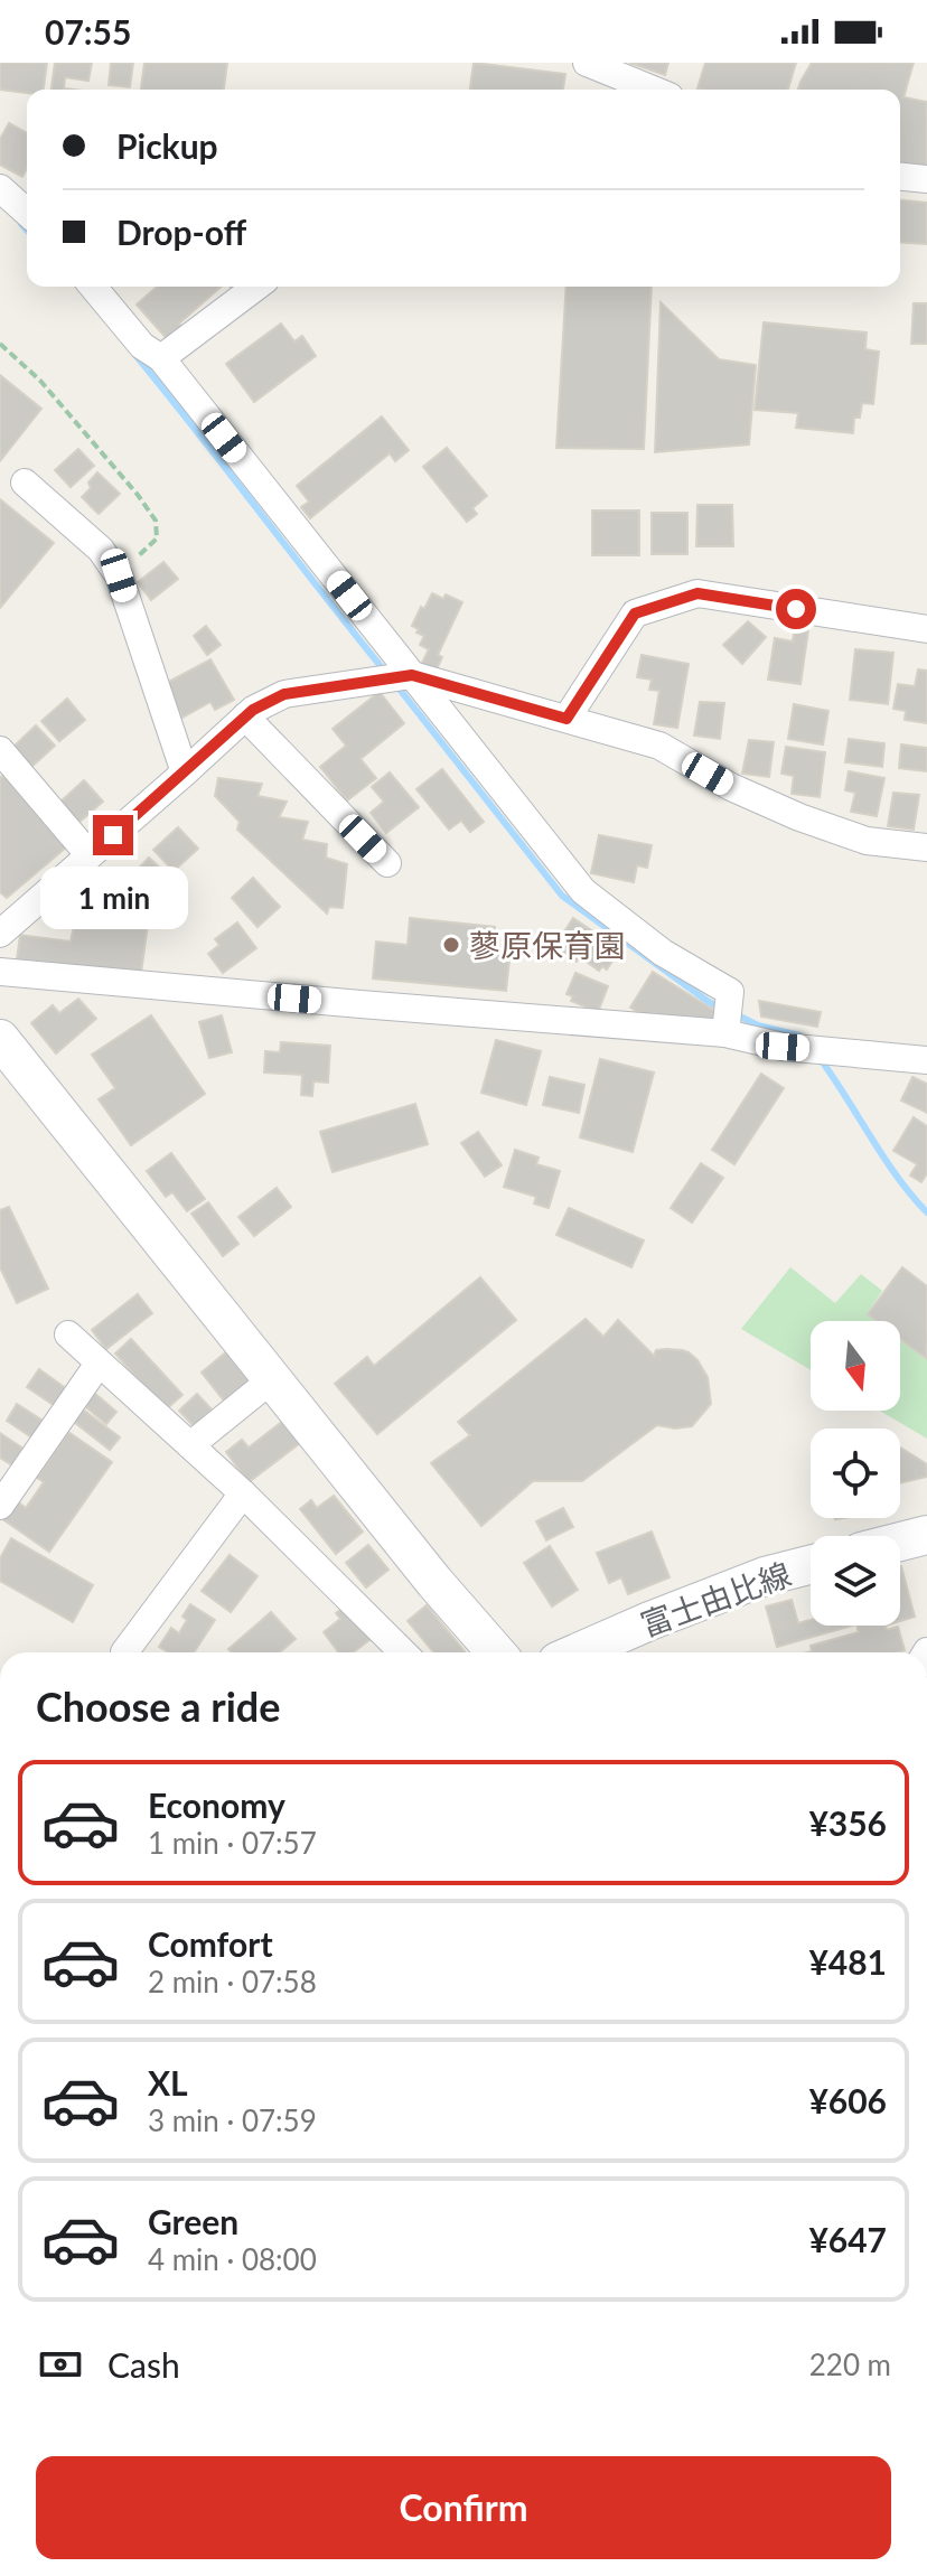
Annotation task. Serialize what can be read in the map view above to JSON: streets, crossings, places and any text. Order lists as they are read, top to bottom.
{
  "streets": {
    "street": ["富士由比線"]
  },
  "places": ["蓼原保育園"],
  "north": "bottom",
  "page": {
    "status": "07:55",
    "banner": ["Pickup", "Drop-off"],
    "bubble": "1 min",
    "heading": "Choose a ride",
    "list": [
      {
        "name": "Economy",
        "note": "1 min · 07:57",
        "value": "¥356"
      },
      {
        "name": "Comfort",
        "note": "2 min · 07:58",
        "value": "¥481"
      },
      {
        "name": "XL",
        "note": "3 min · 07:59",
        "value": "¥606"
      },
      {
        "name": "Green",
        "note": "4 min · 08:00",
        "value": "¥647"
      }
    ],
    "pay": ["Cash", "220 m"],
    "buttons": "Confirm"
  }
}
